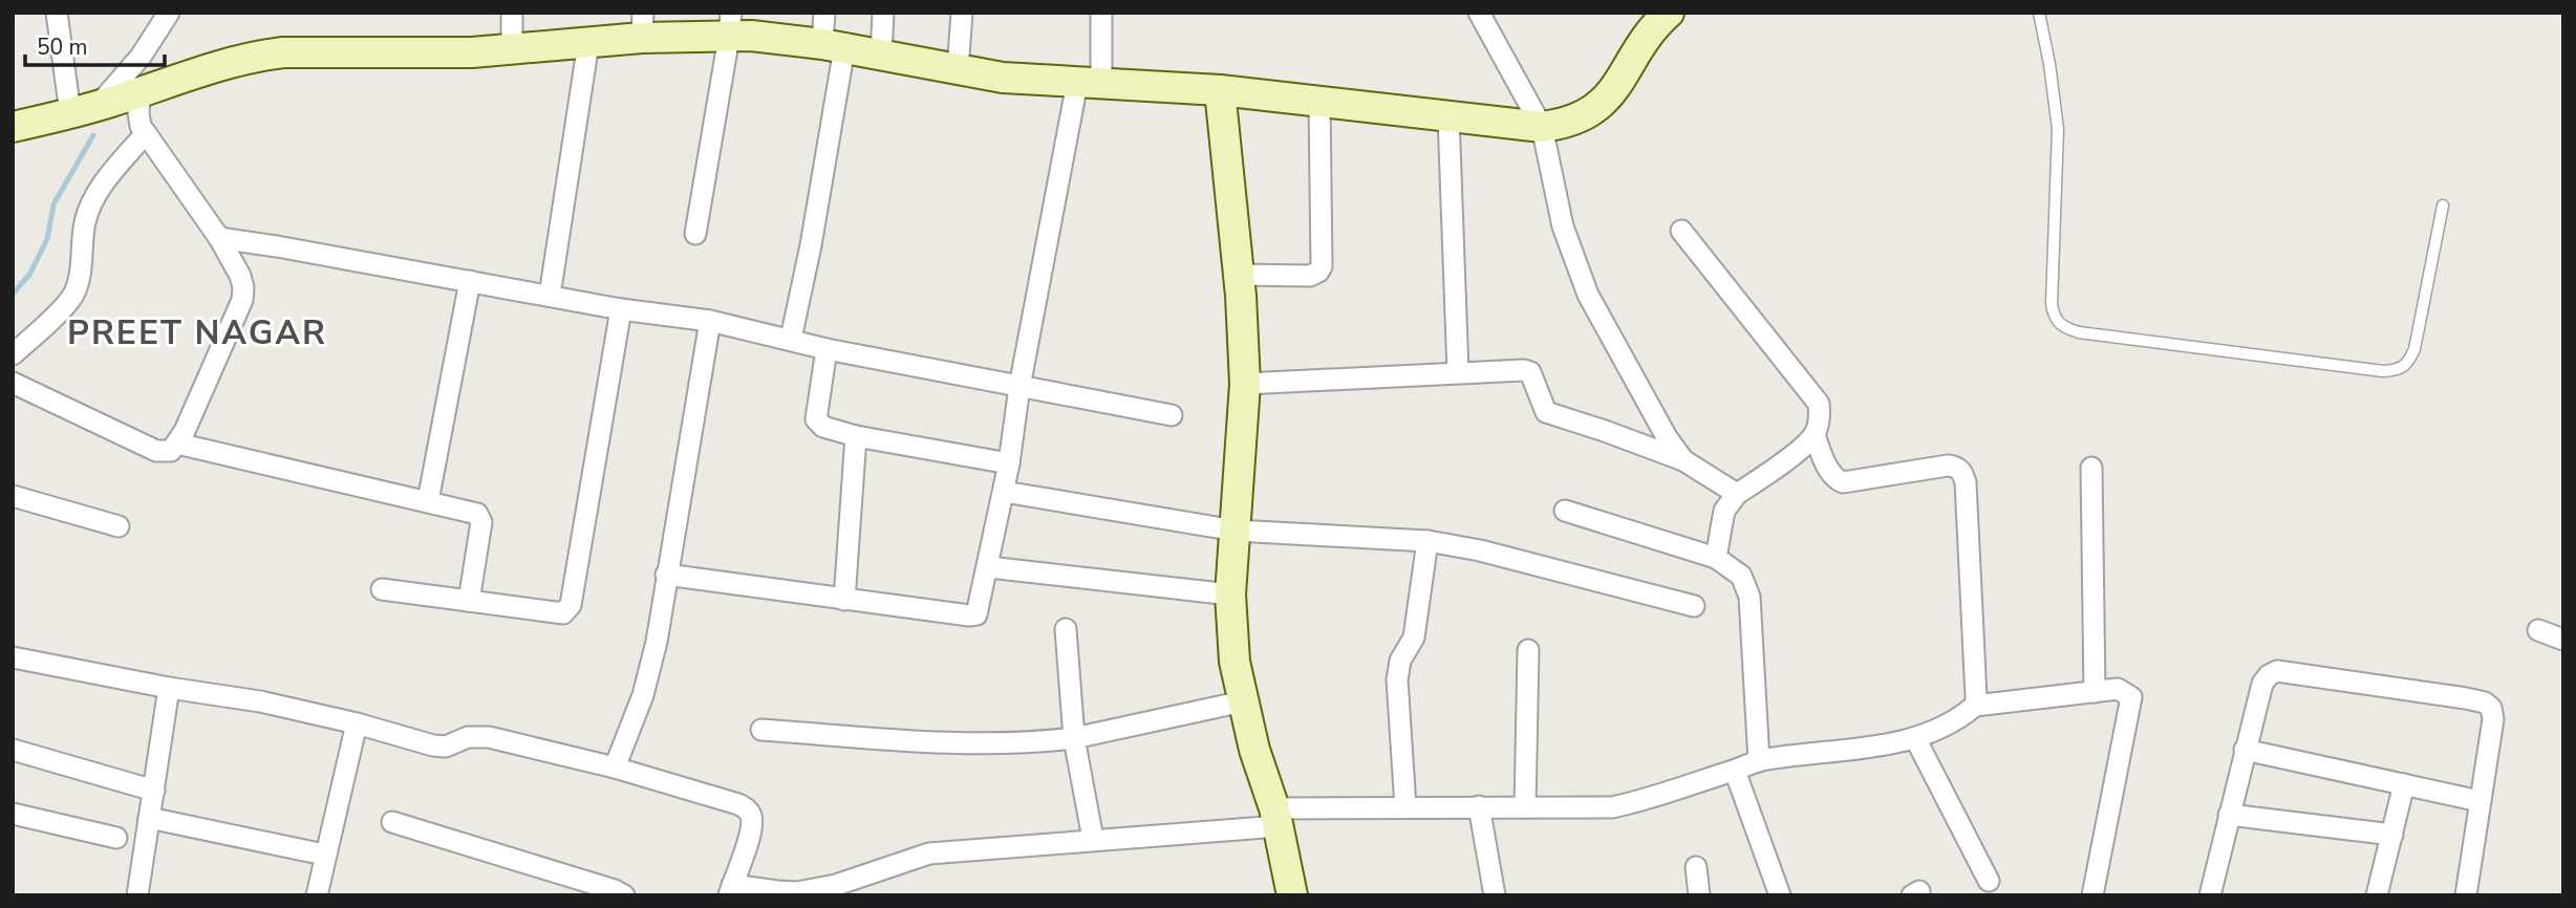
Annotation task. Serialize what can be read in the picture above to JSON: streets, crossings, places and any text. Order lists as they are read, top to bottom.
{
  "districts": ["PREET NAGAR"],
  "scale_bar": "50 m"
}
